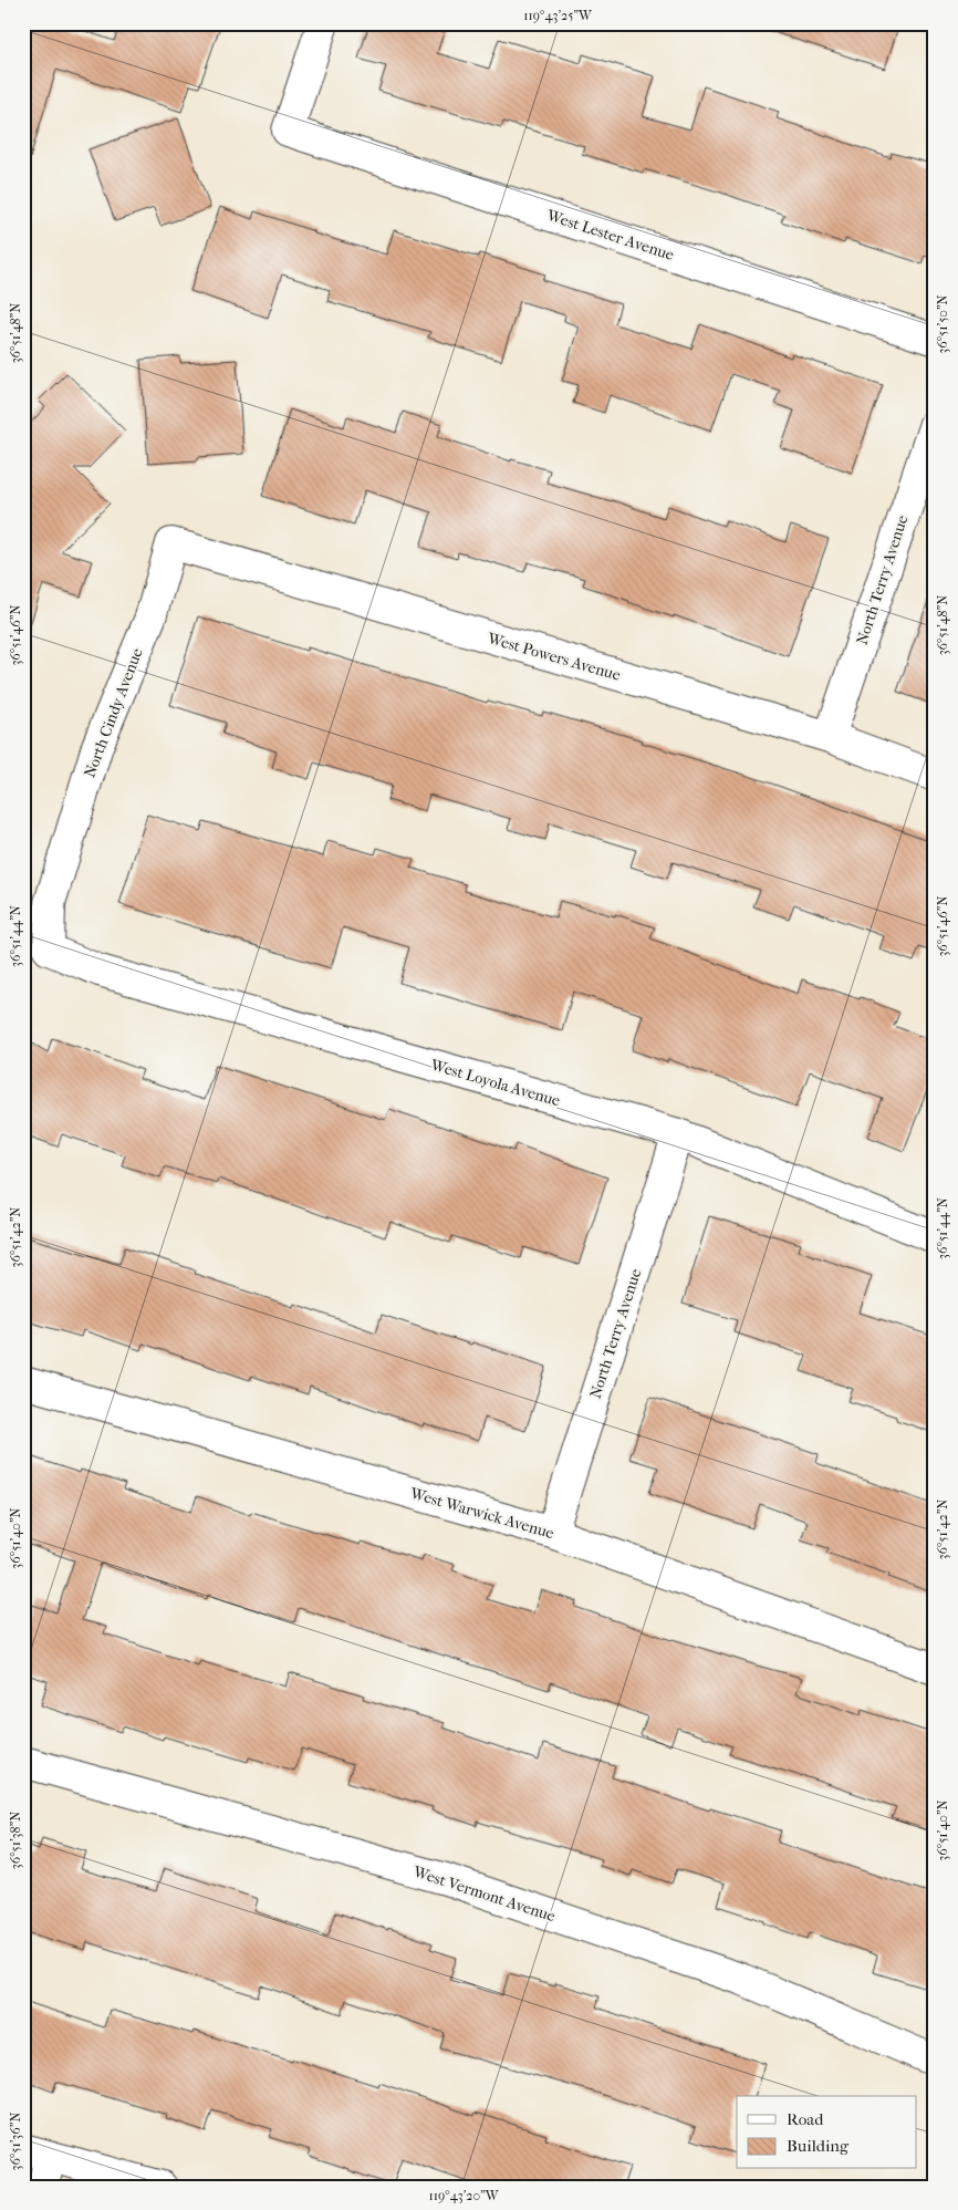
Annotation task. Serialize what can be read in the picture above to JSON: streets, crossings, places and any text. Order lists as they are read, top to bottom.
{
  "streets": {
    "street": [
      "West Lester Avenue",
      "North Terry Avenue",
      "West Powers Avenue",
      "North Cindy Avenue",
      "West Loyola Avenue",
      "West Warwick Avenue",
      "West Vermont Avenue"
    ]
  },
  "crossings": [
    ["North Terry Avenue", "West Powers Avenue"],
    ["North Terry Avenue", "West Loyola Avenue"],
    ["North Terry Avenue", "West Warwick Avenue"],
    ["West Powers Avenue", "North Cindy Avenue"],
    ["North Cindy Avenue", "West Loyola Avenue"]
  ],
  "legend": ["Road", "Building"],
  "coordinates": [
    "119°43'25\"W",
    "36°51'50\"N",
    "36°51'48\"N",
    "36°51'46\"N",
    "36°51'44\"N",
    "36°51'42\"N",
    "36°51'40\"N",
    "36°51'38\"N",
    "36°51'36\"N",
    "119°43'20\"W"
  ]
}
